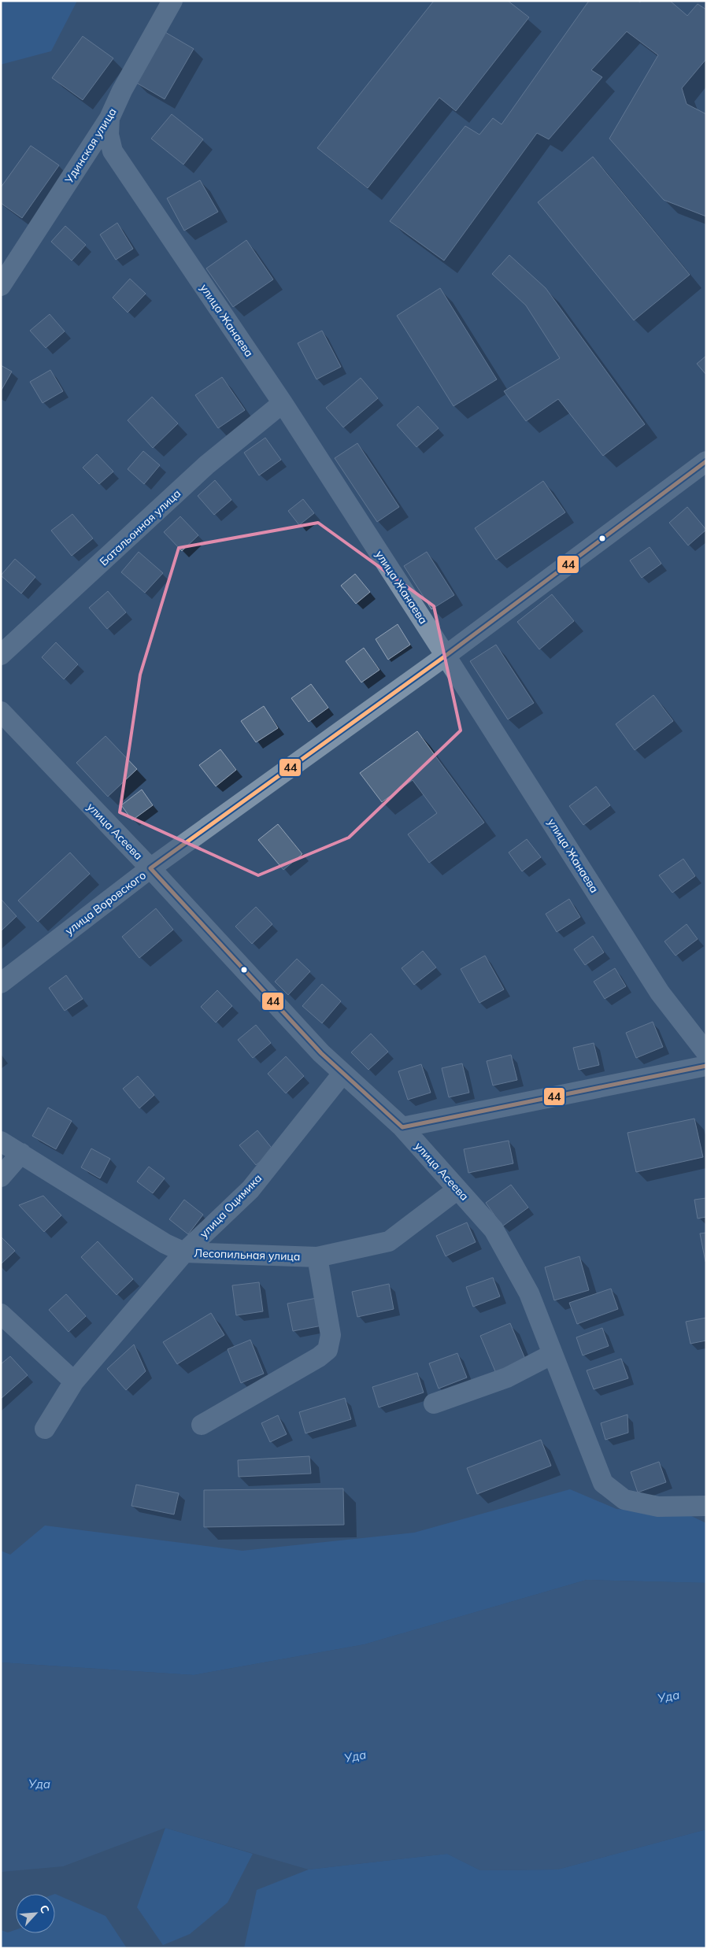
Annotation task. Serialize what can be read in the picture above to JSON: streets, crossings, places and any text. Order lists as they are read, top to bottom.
{
  "streets": {
    "street": [
      "Удинская улица",
      "улица Жанаева",
      "Батальонная улица",
      "улица Асеева",
      "улица Воровского",
      "улица Оцимика",
      "Лесопильная улица"
    ]
  },
  "crossings": [
    ["Удинская улица", "улица Жанаева"],
    ["улица Жанаева", "Батальонная улица"],
    ["улица Жанаева", "улица Воровского"],
    ["улица Асеева", "улица Воровского"],
    ["улица Асеева", "улица Оцимика"],
    ["улица Асеева", "Лесопильная улица"],
    ["улица Оцимика", "Лесопильная улица"]
  ],
  "water": ["Уда"],
  "lines": ["transit line 44"],
  "north": "top right"
}
